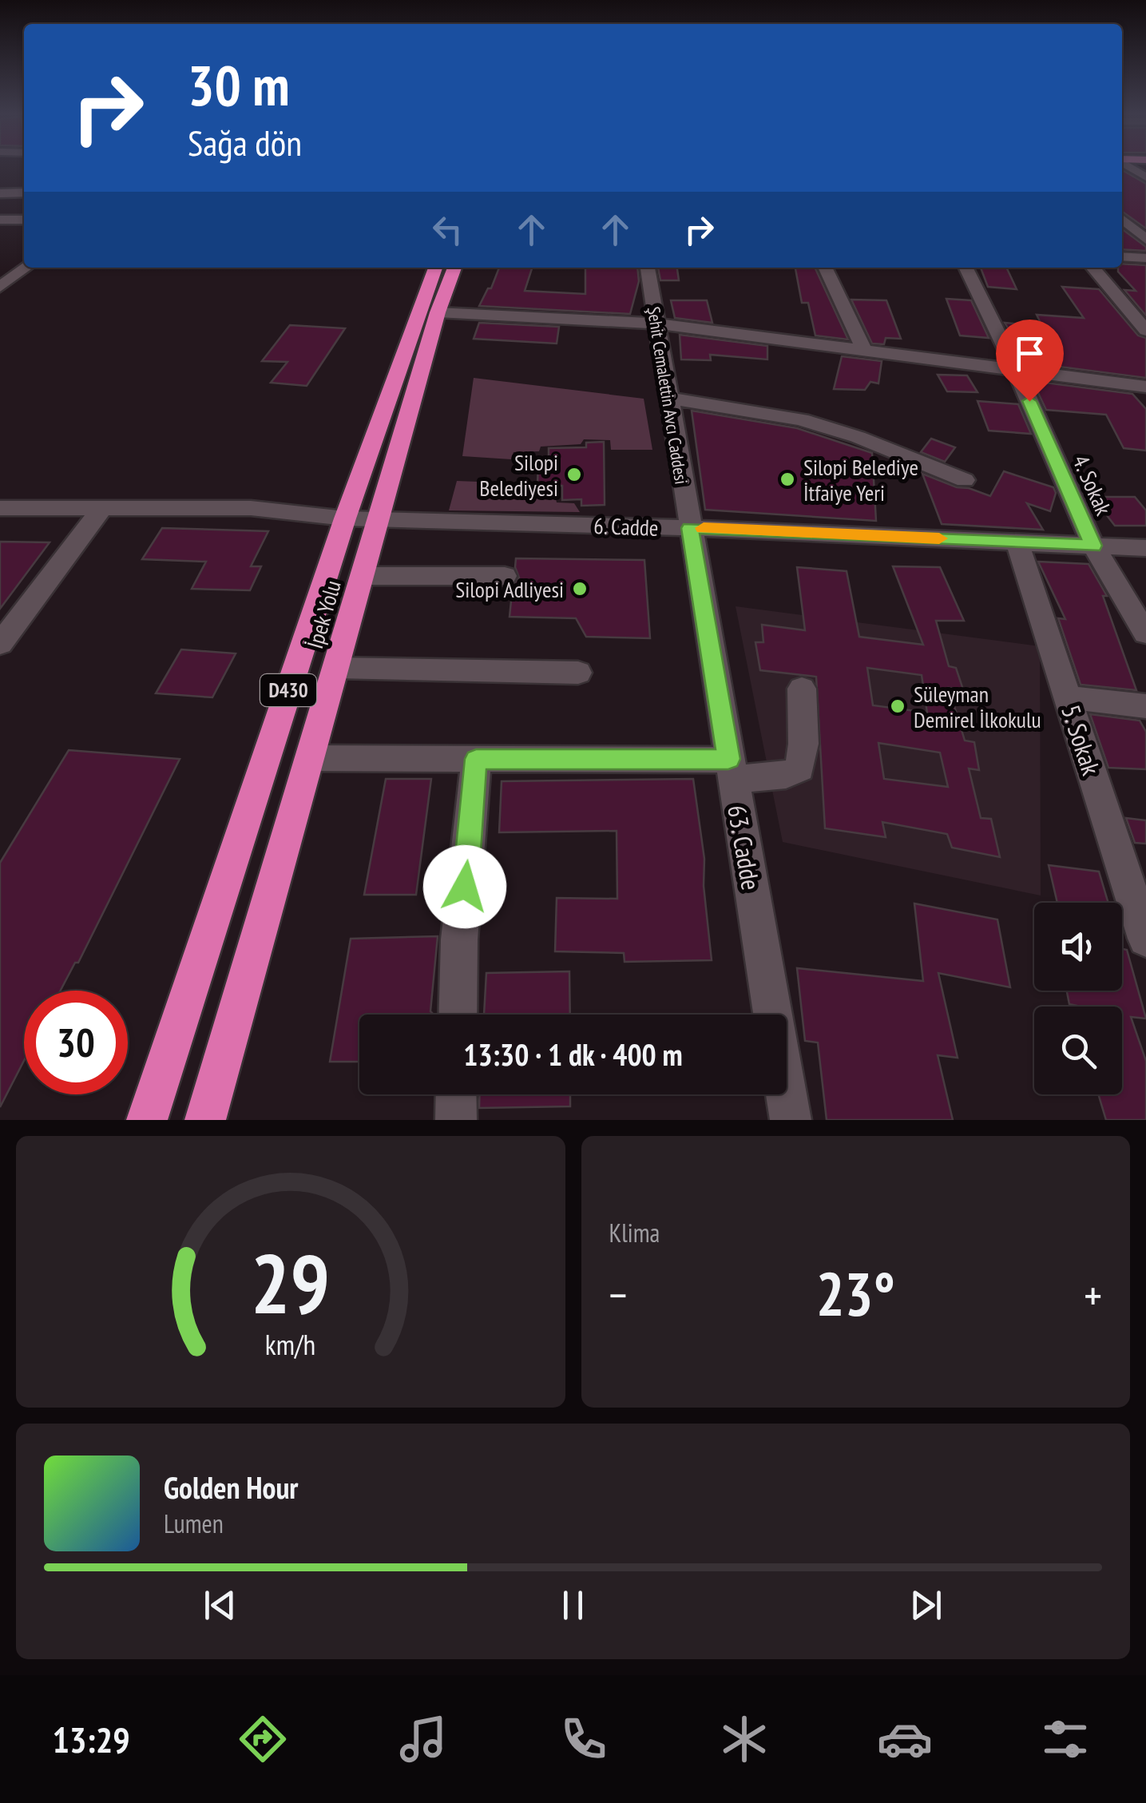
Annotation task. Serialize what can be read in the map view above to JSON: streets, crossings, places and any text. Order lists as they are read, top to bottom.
{
  "streets": {
    "highway": ["İpek Yolu", "D430"],
    "street": [
      "Şehit Cemalettin Avcı Caddesi",
      "4. Sokak",
      "6. Cadde",
      "5. Sokak",
      "63. Cadde"
    ]
  },
  "crossings": [
    ["Şehit Cemalettin Avcı Caddesi", "6. Cadde"],
    ["Şehit Cemalettin Avcı Caddesi", "63. Cadde"],
    ["4. Sokak", "6. Cadde"],
    ["6. Cadde", "İpek Yolu"],
    ["6. Cadde", "D430"],
    ["6. Cadde", "5. Sokak"],
    ["6. Cadde", "63. Cadde"]
  ],
  "places": [
    "Silopi Belediyesi",
    "Silopi Belediye İtfaiye Yeri",
    "Silopi Adliyesi",
    "Süleyman Demirel İlkokulu"
  ],
  "page": {
    "turn": ["30 m", "Sağa dön"],
    "limit": "30",
    "trip": "13:30 · 1 dk · 400 m",
    "tile": "Klima",
    "heat": ["−", "23°", "+"],
    "song": ["Golden Hour", "Lumen"],
    "tabs": "13:29",
    "gauge": ["29", "km/h"]
  }
}
